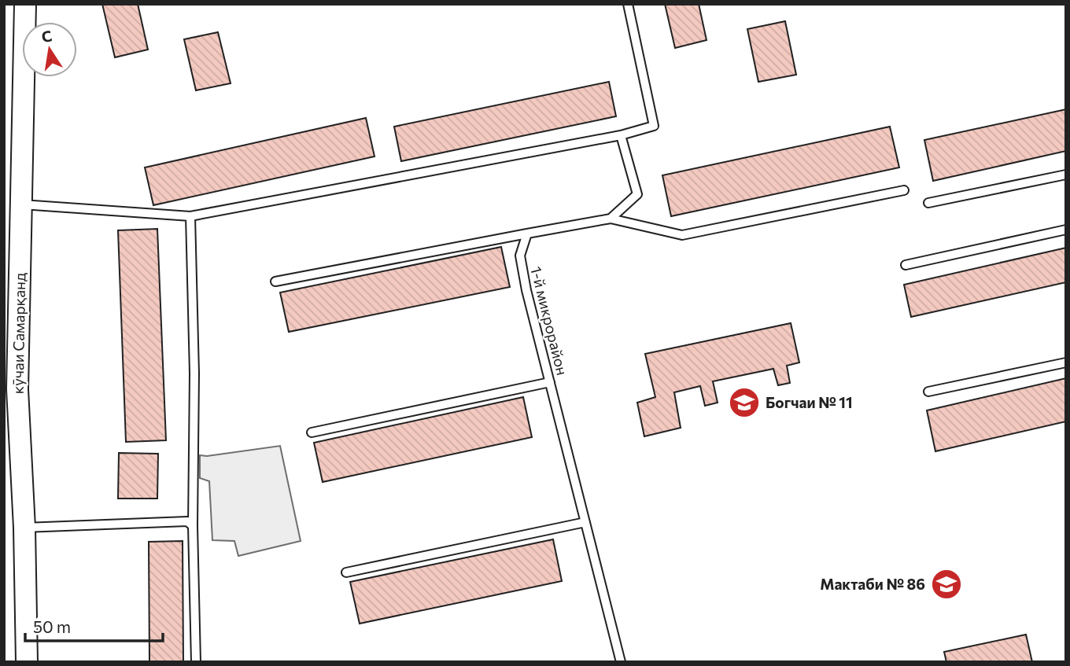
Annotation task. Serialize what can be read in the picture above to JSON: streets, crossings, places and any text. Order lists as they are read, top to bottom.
{
  "streets": {
    "street": ["кӯчаи Самарқанд"],
    "lane": ["1-й микрорайон"]
  },
  "places": {
    "school or university": ["Богчаи № 11", "Мактаби № 86"]
  },
  "scale_bar": "50 m",
  "north": "top"
}
